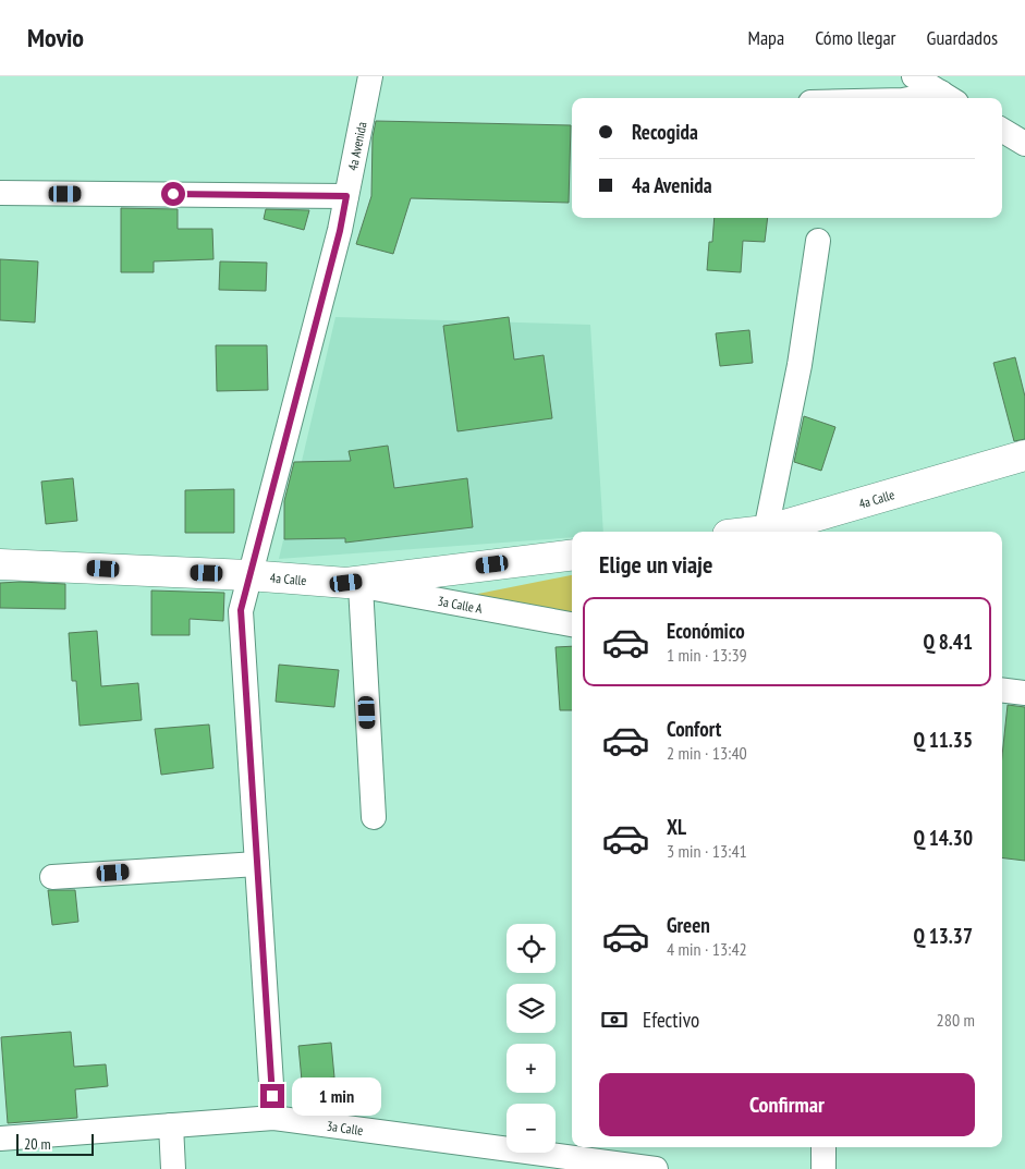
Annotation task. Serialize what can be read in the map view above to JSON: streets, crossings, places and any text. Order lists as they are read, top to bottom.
{
  "streets": {
    "street": [
      "4a Avenida",
      "4a Calle",
      "3a Calle A",
      "3a Calle"
    ]
  },
  "crossings": [
    ["4a Avenida", "4a Calle"],
    ["4a Avenida", "3a Calle"],
    ["4a Calle", "3a Calle A"]
  ],
  "scale_bar": "20 m",
  "page": {
    "header": "Movio",
    "nav": ["Mapa", "Cómo llegar", "Guardados"],
    "banner": ["Recogida", "4a Avenida"],
    "heading": "Elige un viaje",
    "list": [
      {
        "name": "Económico",
        "note": "1 min · 13:39",
        "value": "Q 8.41"
      },
      {
        "name": "Confort",
        "note": "2 min · 13:40",
        "value": "Q 11.35"
      },
      {
        "name": "XL",
        "note": "3 min · 13:41",
        "value": "Q 14.30"
      },
      {
        "name": "Green",
        "note": "4 min · 13:42",
        "value": "Q 13.37"
      }
    ],
    "map_buttons": ["+", "−"],
    "pay": ["Efectivo", "280 m"],
    "buttons": "Confirmar",
    "bubble": "1 min",
    "scale": "20 m"
  }
}
